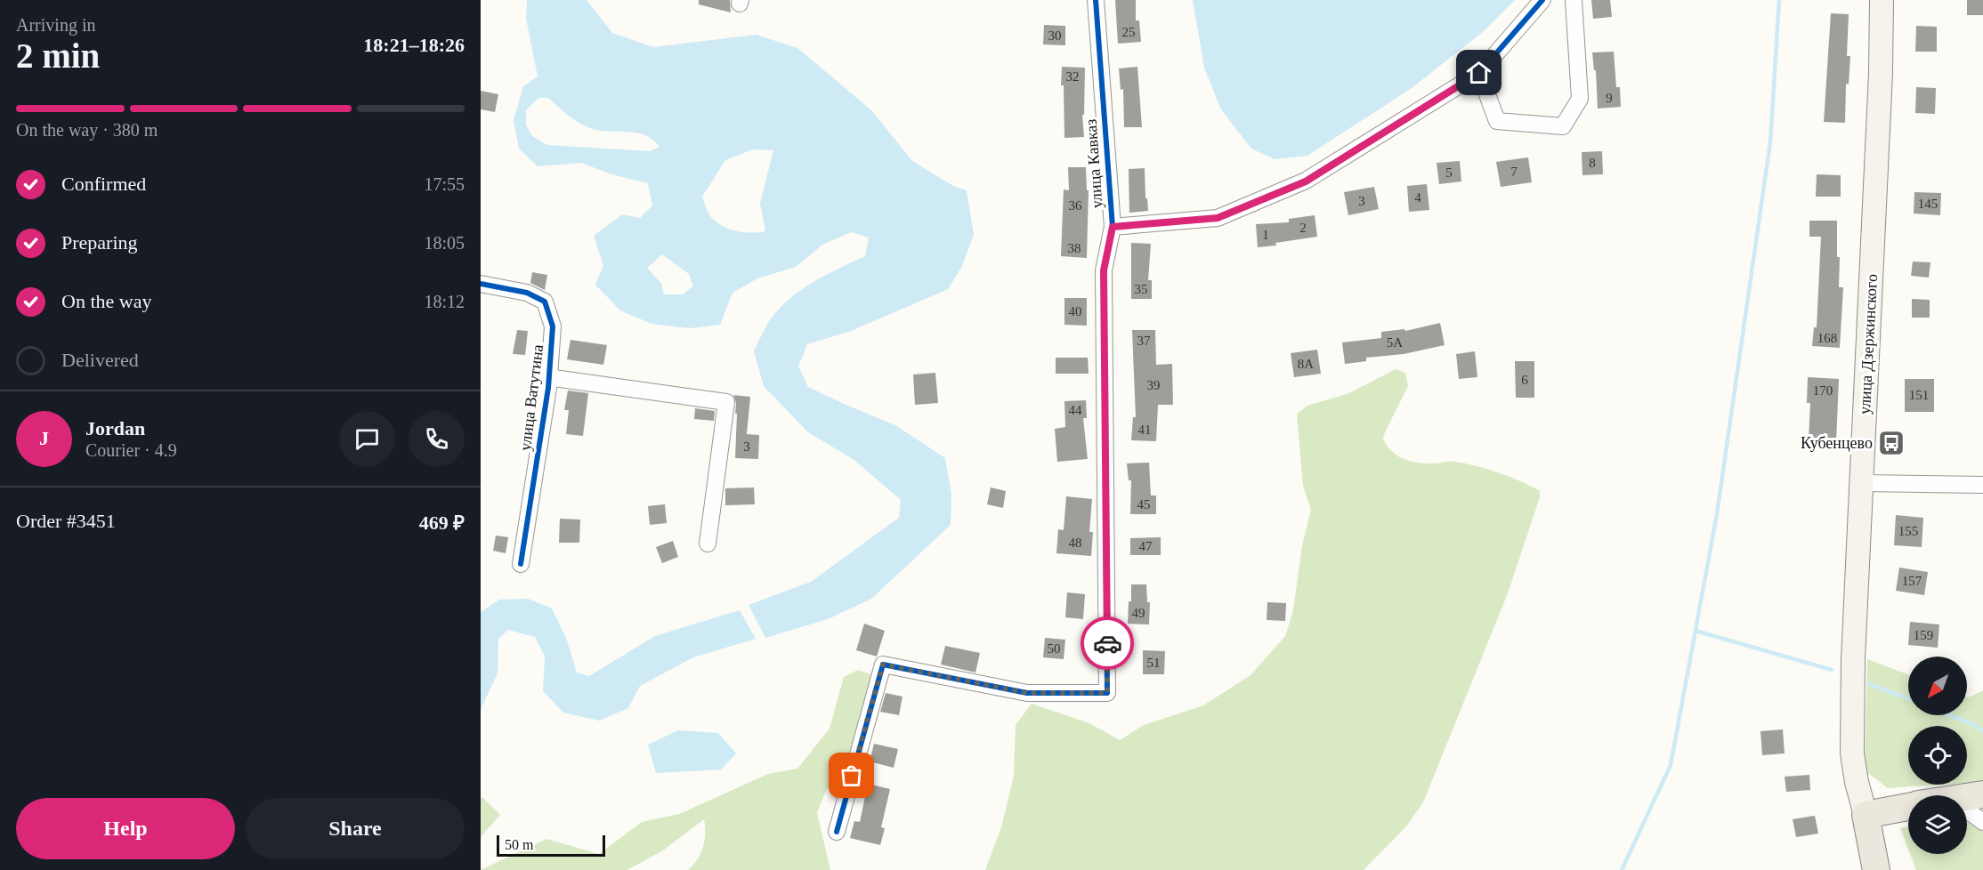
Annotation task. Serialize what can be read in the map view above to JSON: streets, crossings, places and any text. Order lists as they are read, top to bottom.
{
  "streets": {
    "main road": ["улица Дзержинского"],
    "street": ["улица Кавказ", "улица Ватутина"]
  },
  "places": {
    "bus stop": ["Кубенцево"]
  },
  "house_numbers": [
    "25",
    "30",
    "32",
    "9",
    "8",
    "7",
    "5",
    "4",
    "3",
    "145",
    "36",
    "2",
    "1",
    "38",
    "35",
    "40",
    "168",
    "37",
    "5А",
    "8А",
    "6",
    "39",
    "170",
    "151",
    "44",
    "41",
    "3",
    "45",
    "155",
    "48",
    "47",
    "157",
    "49",
    "159",
    "50",
    "51"
  ],
  "scale_bar": "50 m",
  "north": "bottom left",
  "page": {
    "heading": ["2 min", "Arriving in", "18:21–18:26"],
    "panel": [
      "Jordan",
      "Courier · 4.9",
      "Order #3451",
      "469 ₽"
    ],
    "bar": "On the way · 380 m",
    "list": [
      ["Confirmed", "17:55"],
      ["Preparing", "18:05"],
      ["On the way", "18:12"],
      "Delivered"
    ],
    "round": "J",
    "buttons": ["Help", "Share"],
    "scale": "50 m"
  }
}
